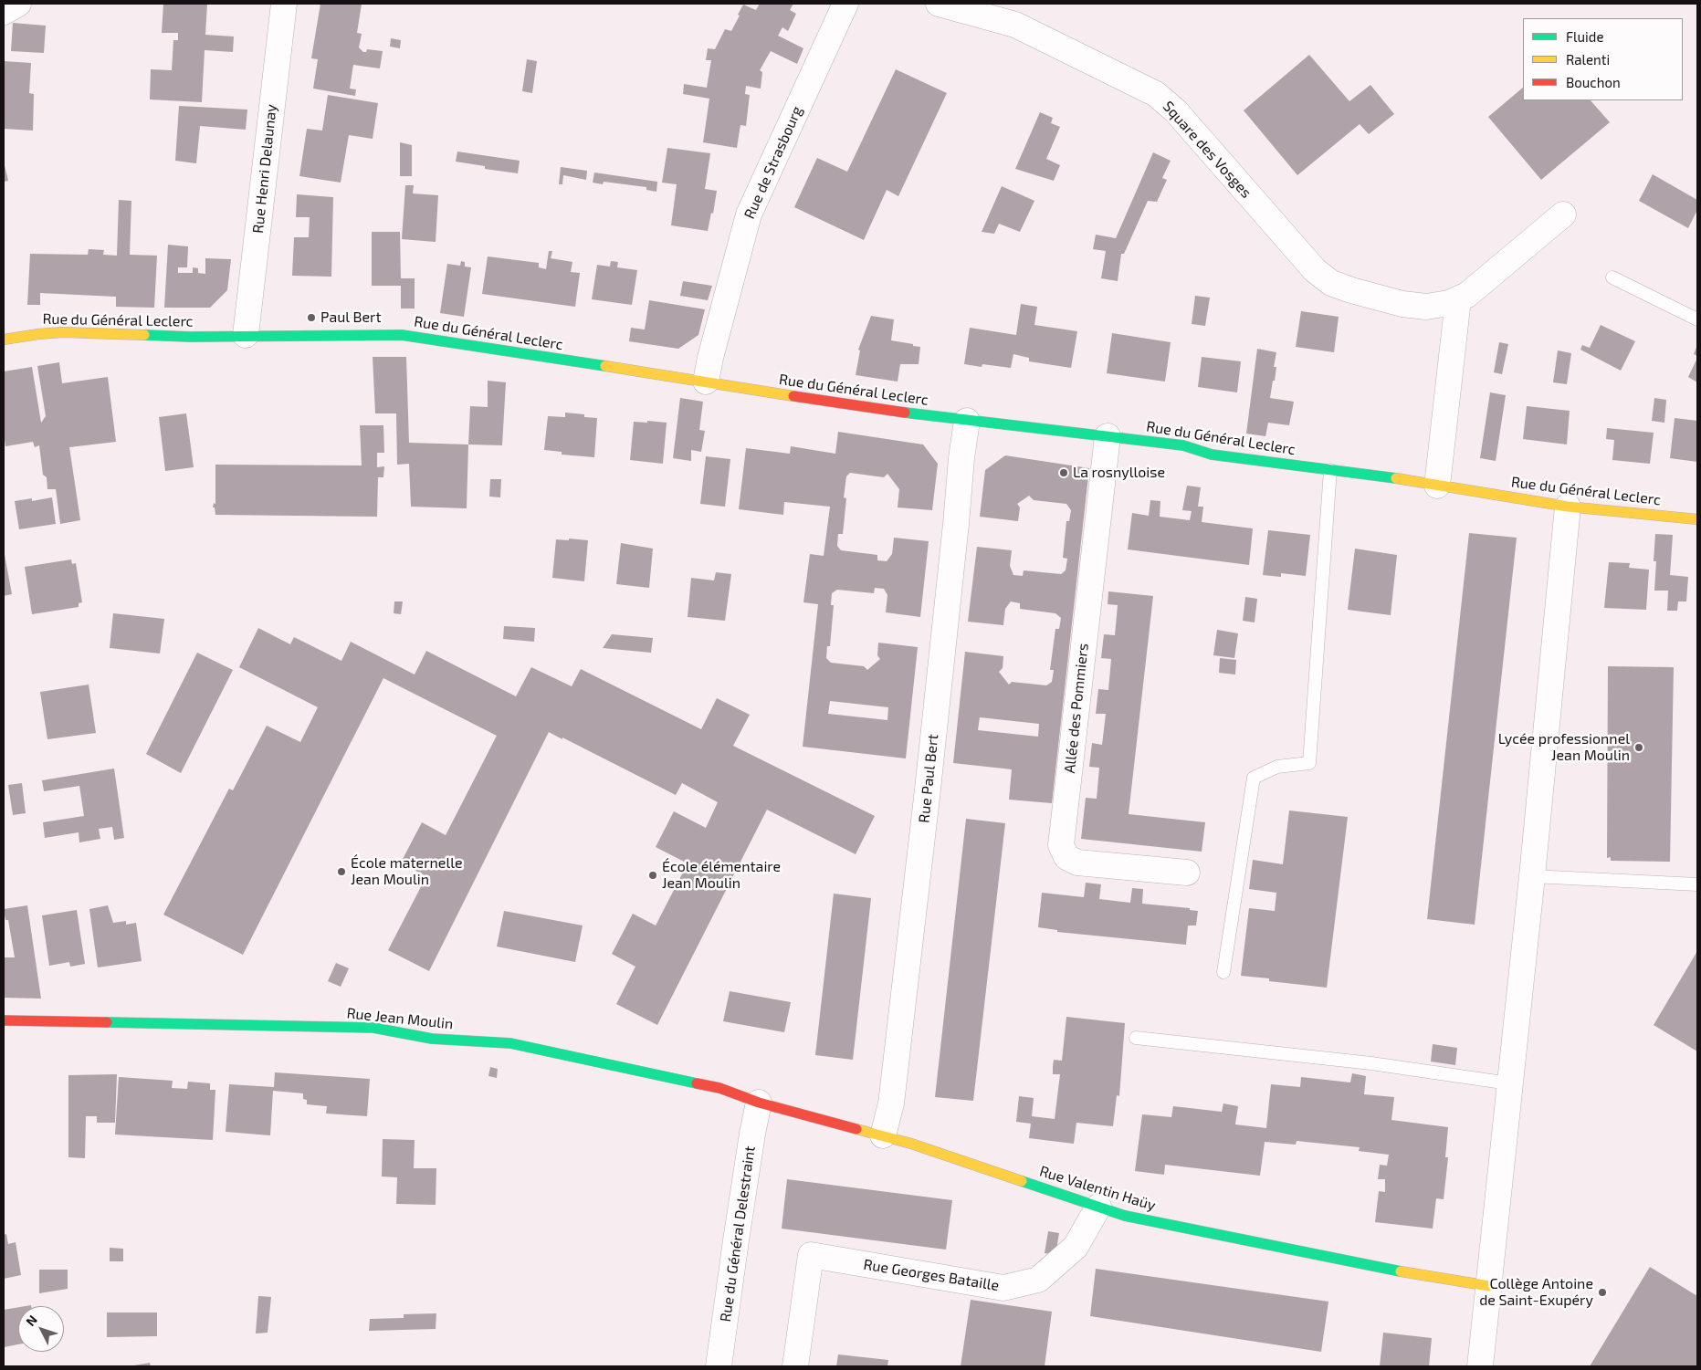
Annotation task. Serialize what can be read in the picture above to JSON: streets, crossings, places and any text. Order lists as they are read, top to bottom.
{
  "streets": {
    "main road": ["Rue du Général Leclerc", "Rue Jean Moulin", "Rue Valentin Haüy"],
    "street": [
      "Square des Vosges",
      "Rue de Strasbourg",
      "Rue Henri Delaunay",
      "Allée des Pommiers",
      "Rue Paul Bert",
      "Rue du Général Delestraint",
      "Rue Georges Bataille"
    ]
  },
  "crossings": [
    ["Rue de Strasbourg", "Rue du Général Leclerc"],
    ["Rue Henri Delaunay", "Rue du Général Leclerc"],
    ["Rue du Général Leclerc", "Allée des Pommiers"],
    ["Rue du Général Leclerc", "Rue Paul Bert"],
    ["Rue Paul Bert", "Rue Valentin Haüy"],
    ["Rue Jean Moulin", "Rue Valentin Haüy"],
    ["Rue Jean Moulin", "Rue du Général Delestraint"],
    ["Rue Valentin Haüy", "Rue du Général Delestraint"],
    ["Rue Valentin Haüy", "Rue Georges Bataille"]
  ],
  "places": [
    "Paul Bert",
    "La rosnylloise",
    "Lycée professionnel Jean Moulin",
    "École maternelle Jean Moulin",
    "École élémentaire Jean Moulin",
    "Collège Antoine de Saint-Exupéry"
  ],
  "legend": ["Fluide", "Ralenti", "Bouchon"],
  "north": "top left"
}
